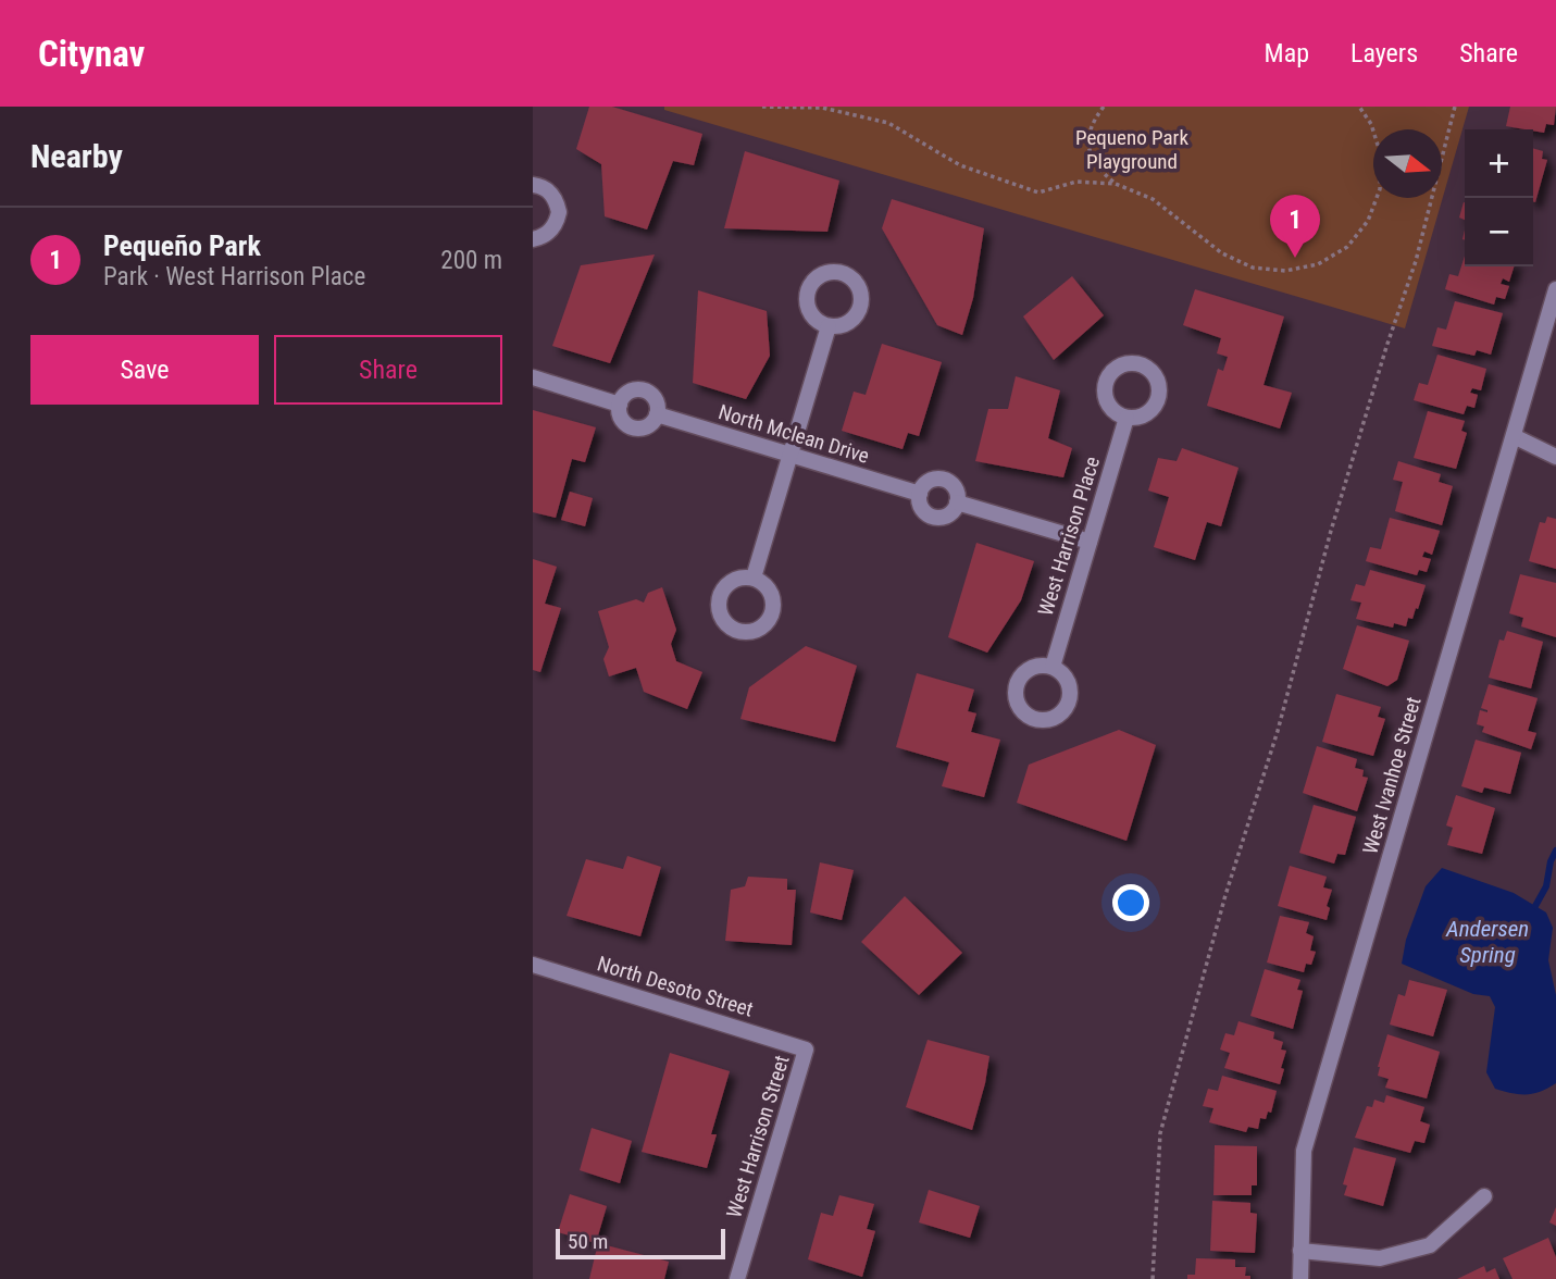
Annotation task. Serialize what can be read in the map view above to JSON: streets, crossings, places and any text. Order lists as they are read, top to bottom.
{
  "streets": {
    "street": [
      "North Mclean Drive",
      "West Harrison Place",
      "West Ivanhoe Street",
      "North Desoto Street",
      "West Harrison Street"
    ]
  },
  "crossings": [
    ["North Desoto Street", "West Harrison Street"]
  ],
  "water": ["Andersen Spring"],
  "parks": ["Pequeno Park Playground"],
  "scale_bar": "50 m",
  "north": "right",
  "page": {
    "header": "Citynav",
    "nav": ["Map", "Layers", "Share"],
    "heading": "Nearby",
    "map_buttons": ["+", "−"],
    "pins": "1",
    "list": [
      {
        "mark": "1",
        "name": "Pequeño Park",
        "note": "Park · West Harrison Place",
        "value": "200 m"
      }
    ],
    "buttons": ["Save", "Share"],
    "scale": "50 m"
  }
}
